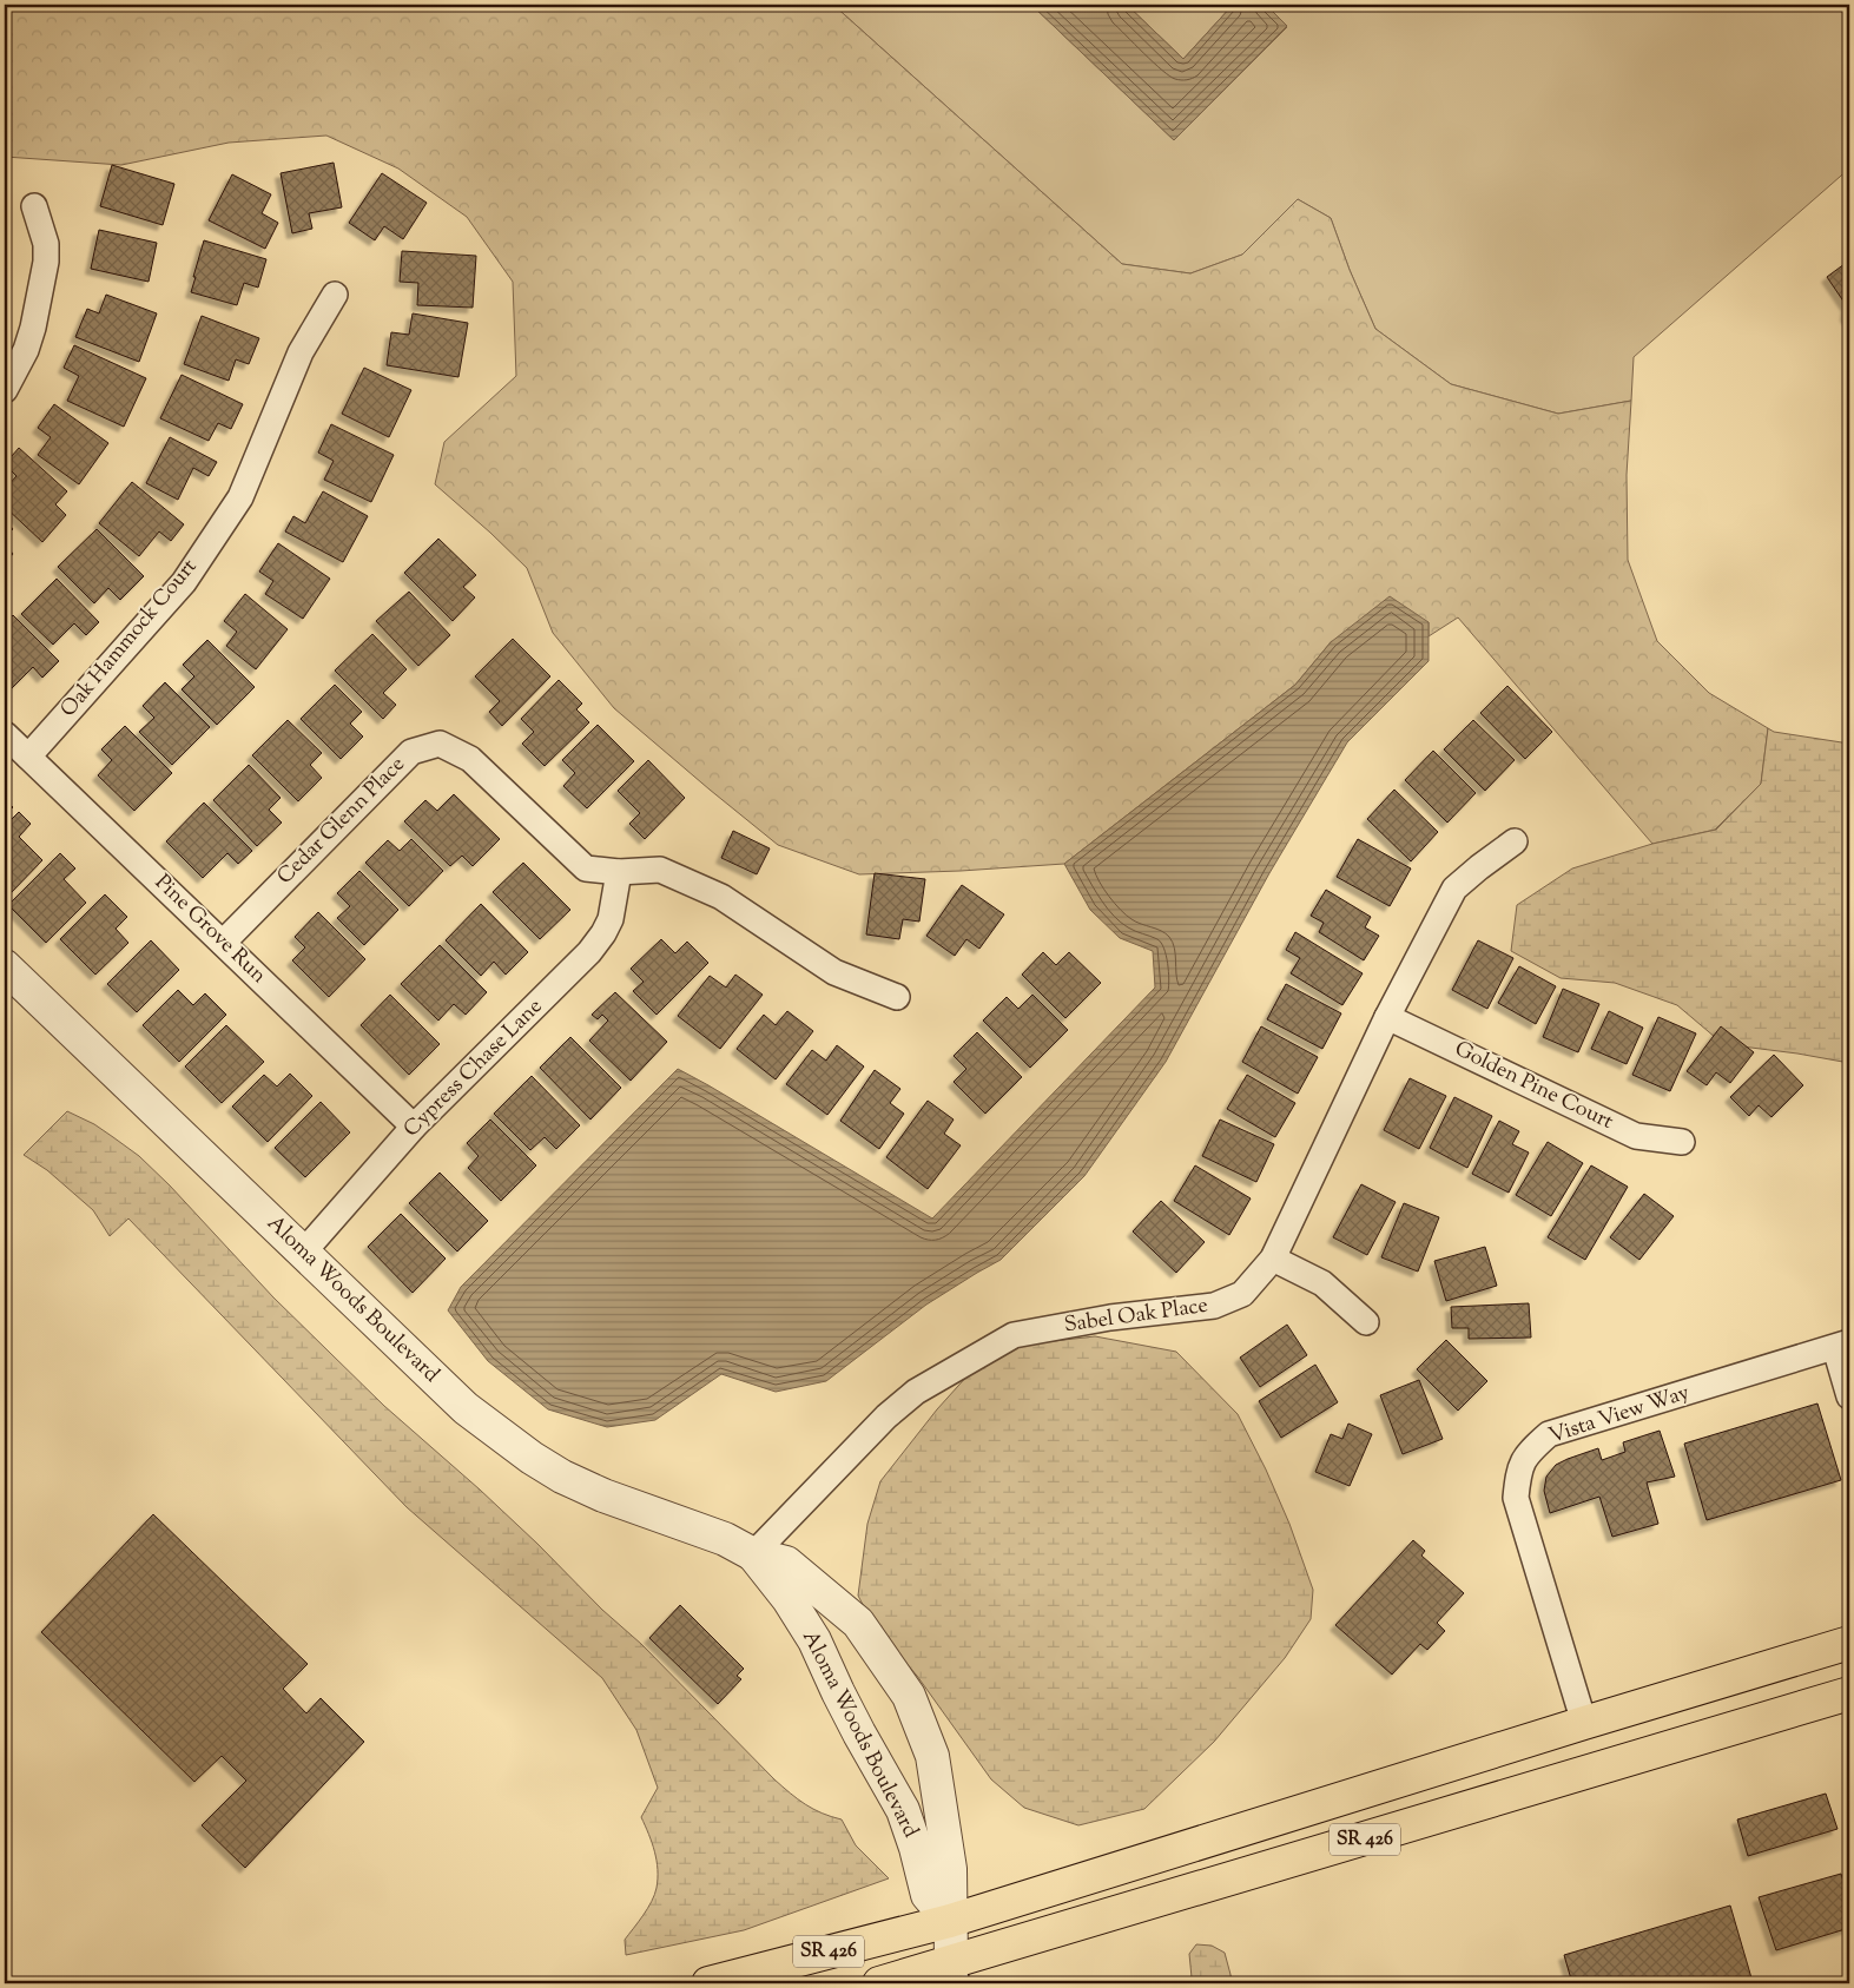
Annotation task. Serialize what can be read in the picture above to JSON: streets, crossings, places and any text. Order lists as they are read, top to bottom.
{
  "streets": {
    "main road": ["SR 426"],
    "street": [
      "Oak Hammock Court",
      "Cedar Glenn Place",
      "Pine Grove Run",
      "Cypress Chase Lane",
      "Golden Pine Court",
      "Aloma Woods Boulevard",
      "Sabel Oak Place",
      "Vista View Way"
    ]
  },
  "crossings": [
    ["Oak Hammock Court", "Pine Grove Run"],
    ["Cedar Glenn Place", "Pine Grove Run"],
    ["Cedar Glenn Place", "Cypress Chase Lane"],
    ["Pine Grove Run", "Cypress Chase Lane"],
    ["Cypress Chase Lane", "Aloma Woods Boulevard"],
    ["Golden Pine Court", "Sabel Oak Place"],
    ["Aloma Woods Boulevard", "Sabel Oak Place"],
    ["Aloma Woods Boulevard", "SR 426"],
    ["Vista View Way", "SR 426"]
  ]
}
